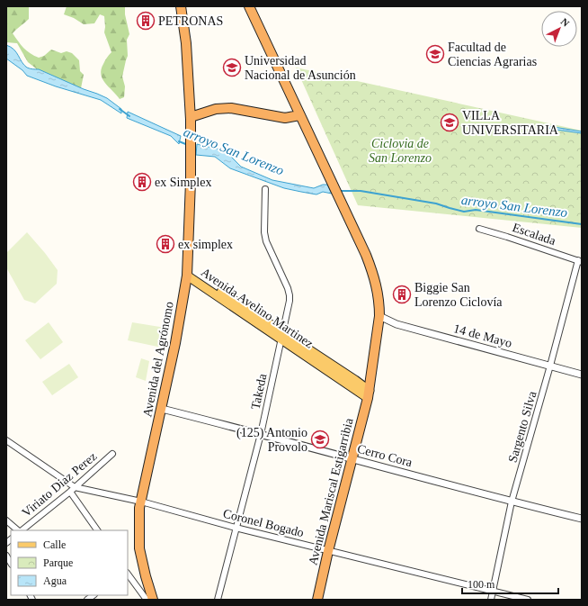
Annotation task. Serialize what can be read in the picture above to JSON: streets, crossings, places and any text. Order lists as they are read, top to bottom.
{
  "streets": {
    "highway": ["Avenida del Agrónomo", "Avenida Mariscal Estigarribia"],
    "main road": ["Avenida Avelino Martinez"],
    "street": [
      "Escalada",
      "14 de Mayo",
      "Takeda",
      "Sargento Silva",
      "Cerro Cora",
      "Viriato Diaz Perez",
      "Coronel Bogado"
    ]
  },
  "crossings": [
    ["Escalada", "Sargento Silva"],
    ["Avenida Avelino Martinez", "Avenida del Agrónomo"],
    ["Avenida Avelino Martinez", "Takeda"],
    ["Avenida Avelino Martinez", "Avenida Mariscal Estigarribia"],
    ["14 de Mayo", "Sargento Silva"],
    ["14 de Mayo", "Avenida Mariscal Estigarribia"],
    ["Avenida del Agrónomo", "Cerro Cora"],
    ["Avenida del Agrónomo", "Coronel Bogado"],
    ["Takeda", "Cerro Cora"],
    ["Takeda", "Coronel Bogado"],
    ["Sargento Silva", "Cerro Cora"],
    ["Sargento Silva", "Coronel Bogado"],
    ["Cerro Cora", "Avenida Mariscal Estigarribia"],
    ["Viriato Diaz Perez", "Coronel Bogado"],
    ["Avenida Mariscal Estigarribia", "Coronel Bogado"]
  ],
  "water": ["arroyo San Lorenzo"],
  "parks": ["Ciclovia de San Lorenzo"],
  "places": {
    "building": [
      "PETRONAS",
      "ex Simplex",
      "ex simplex",
      "Biggie San Lorenzo Ciclovía"
    ],
    "school or university": [
      "Facultad de Ciencias Agrarias",
      "Universidad Nacional de Asunción",
      "VILLA UNIVERSITARIA",
      "(125) Antonio Provolo"
    ]
  },
  "legend": ["Calle", "Parque", "Agua"],
  "scale_bar": "100 m",
  "north": "top right"
}
